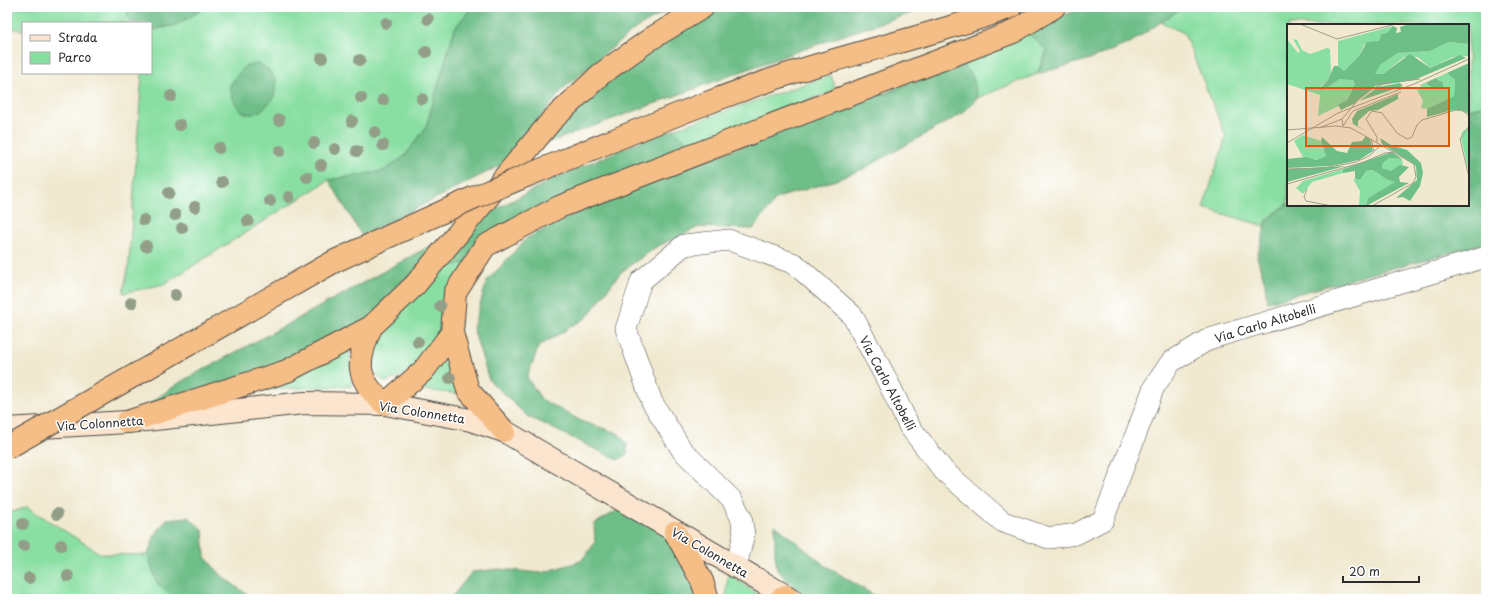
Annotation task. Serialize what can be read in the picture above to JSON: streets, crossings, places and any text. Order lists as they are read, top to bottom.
{
  "streets": {
    "main road": ["Via Colonnetta"],
    "street": ["Via Carlo Altobelli"]
  },
  "crossings": [
    ["Via Carlo Altobelli", "Via Colonnetta"]
  ],
  "legend": ["Strada", "Parco"],
  "scale_bar": "20 m"
}
